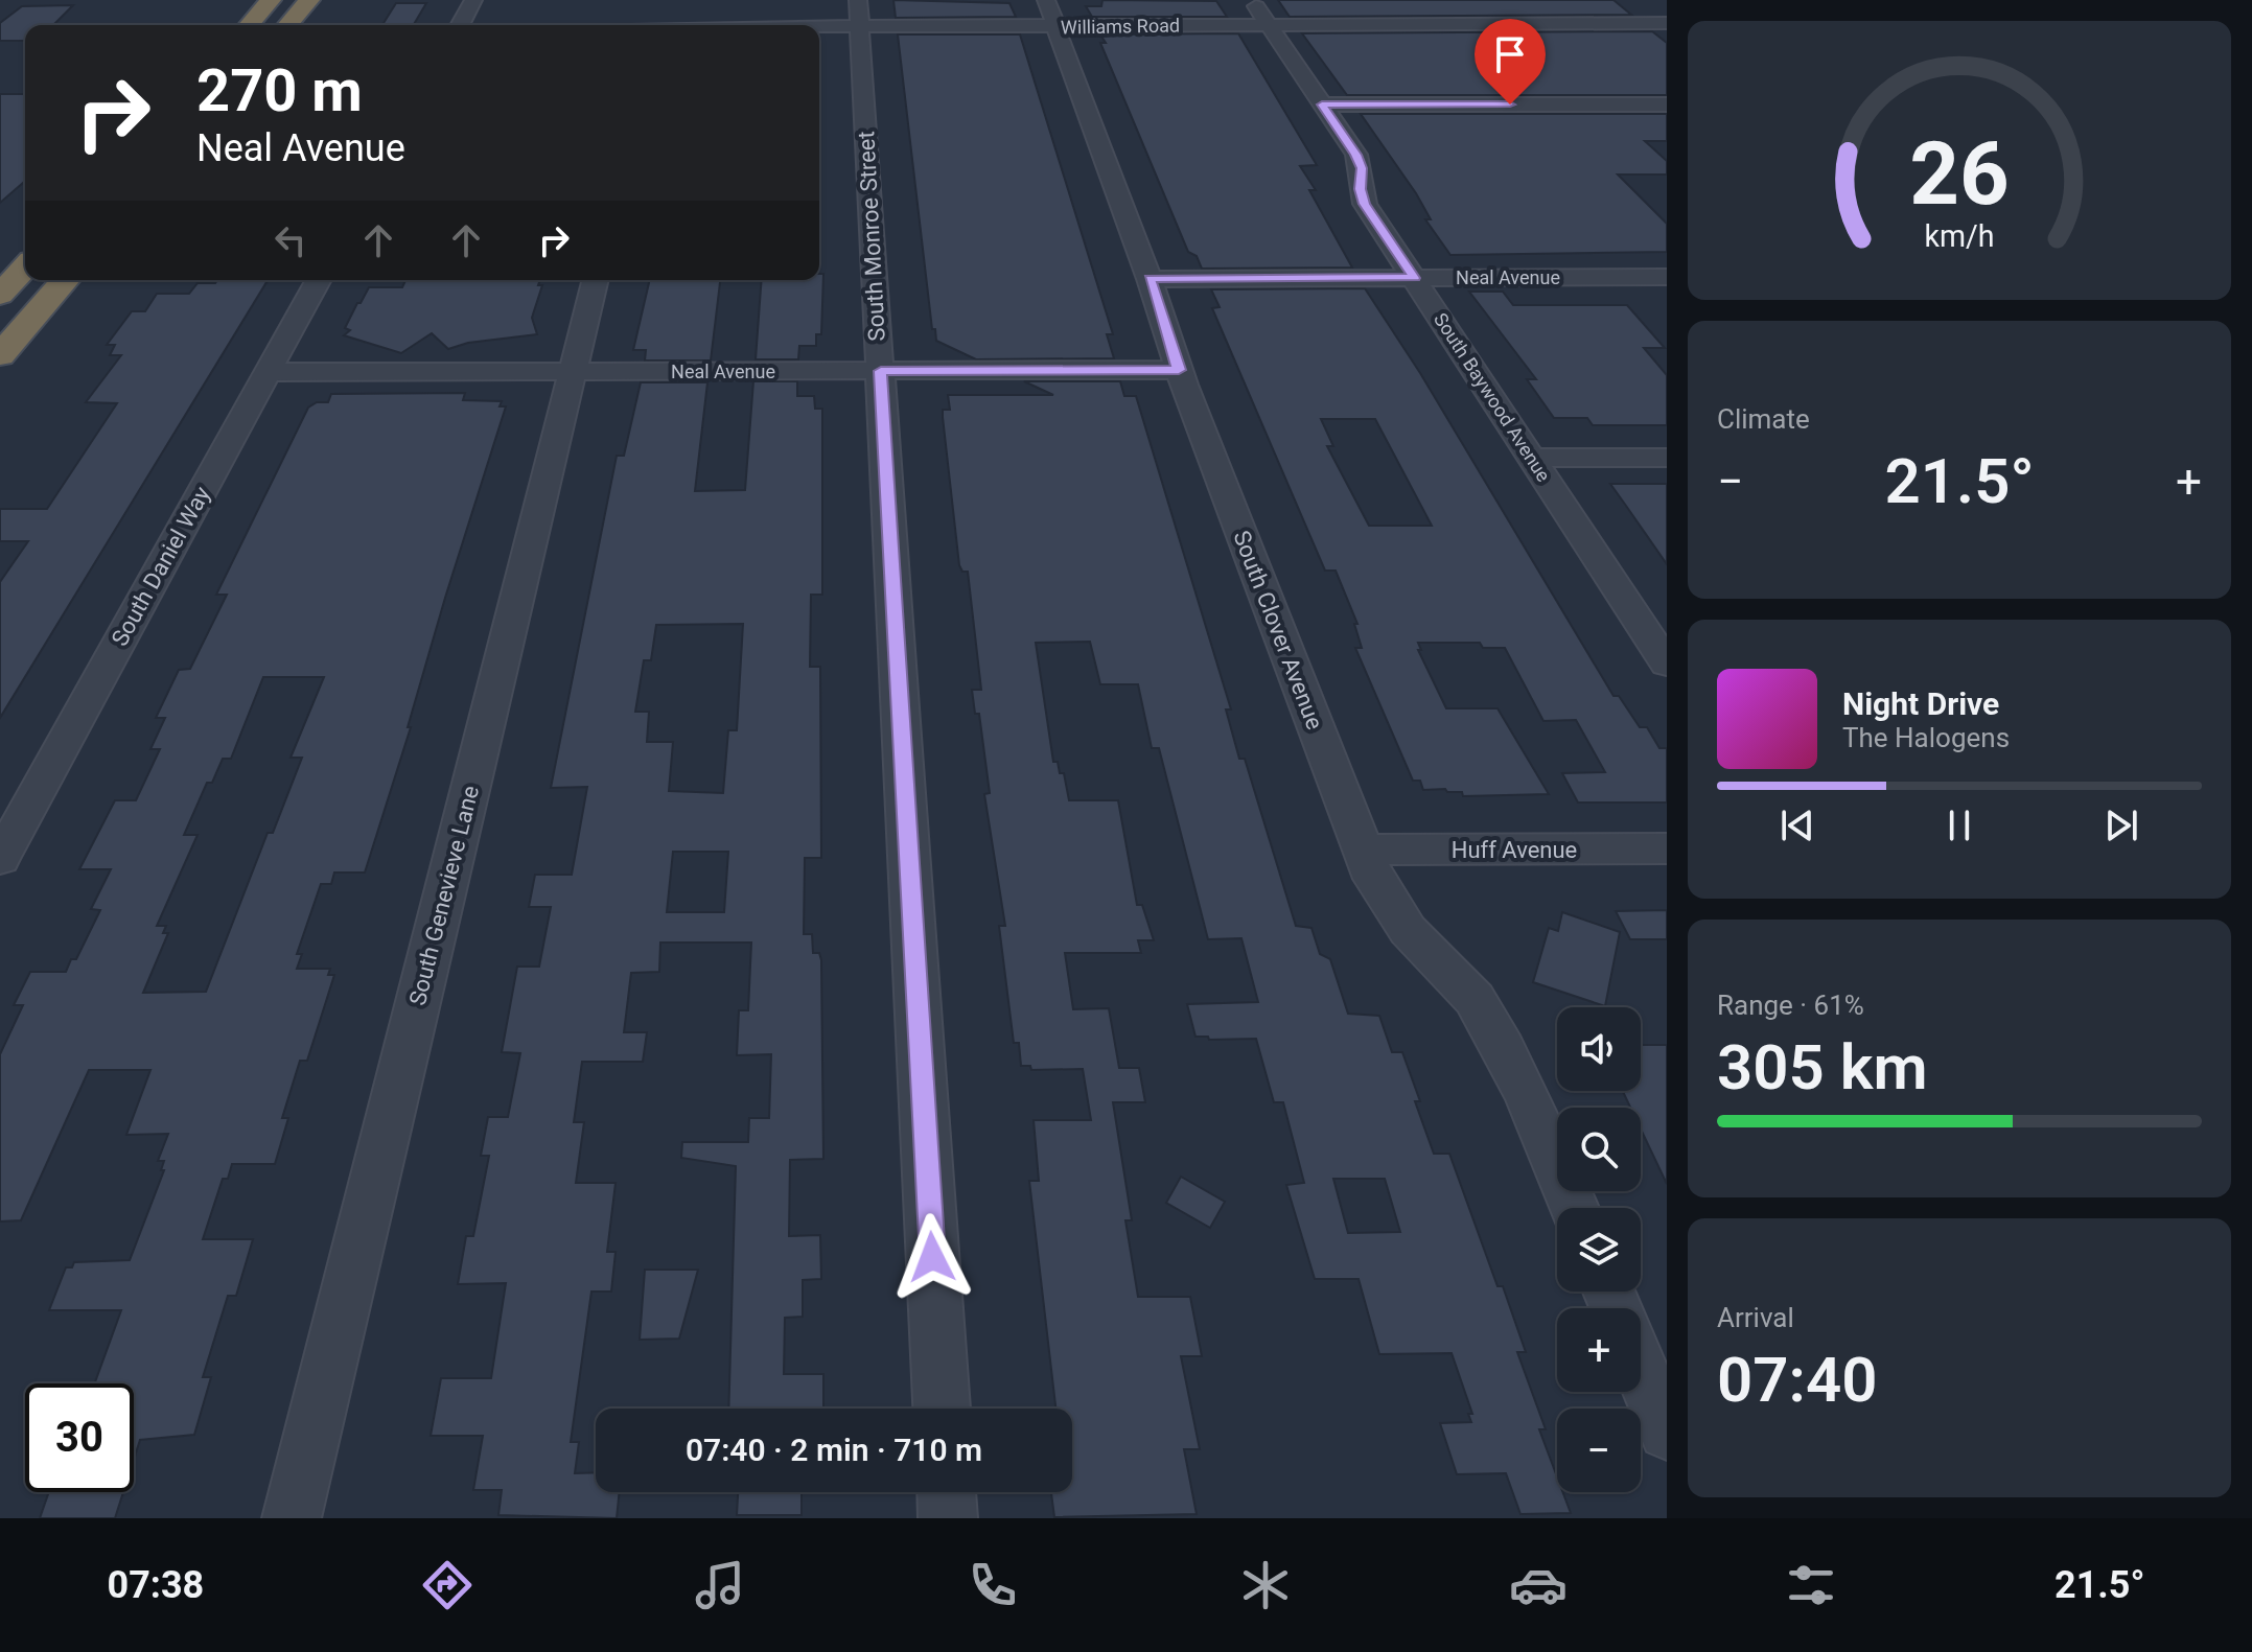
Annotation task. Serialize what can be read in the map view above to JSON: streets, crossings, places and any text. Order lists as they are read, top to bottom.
{
  "streets": {
    "street": [
      "Williams Road",
      "South Monroe Street",
      "Neal Avenue",
      "South Baywood Avenue",
      "South Daniel Way",
      "South Clover Avenue",
      "Huff Avenue",
      "South Genevieve Lane"
    ]
  },
  "crossings": [
    ["Williams Road", "South Monroe Street"],
    ["Williams Road", "South Baywood Avenue"],
    ["Williams Road", "South Clover Avenue"],
    ["South Monroe Street", "Neal Avenue"],
    ["Neal Avenue", "South Baywood Avenue"],
    ["Neal Avenue", "South Daniel Way"],
    ["Neal Avenue", "South Clover Avenue"],
    ["Neal Avenue", "South Genevieve Lane"],
    ["South Clover Avenue", "Huff Avenue"]
  ],
  "page": {
    "turn": ["270 m", "Neal Avenue"],
    "tile": [
      "Climate",
      ["Range · 61%", "305 km"],
      ["Arrival", "07:40"]
    ],
    "heat": ["−", "21.5°", "+"],
    "song": ["Night Drive", "The Halogens"],
    "map_buttons": ["+", "−"],
    "limit": "30",
    "trip": "07:40 · 2 min · 710 m",
    "tabs": ["07:38", "21.5°"],
    "gauge": ["26", "km/h"]
  }
}
